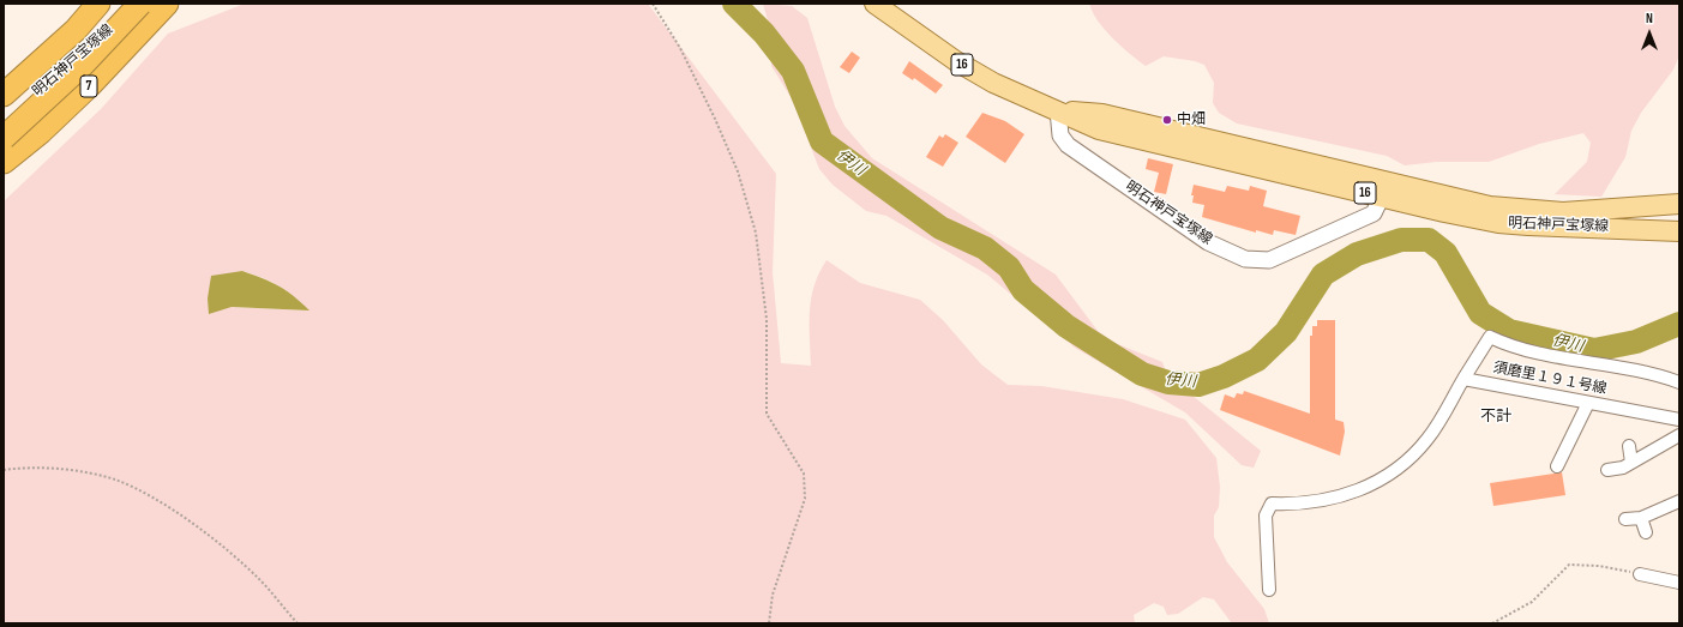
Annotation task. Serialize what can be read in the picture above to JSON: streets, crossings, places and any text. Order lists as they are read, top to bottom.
{
  "streets": {
    "highway": ["7"],
    "main road": ["明石神戸宝塚線", "16"],
    "street": ["須磨里１９１号線"]
  },
  "districts": ["不計"],
  "water": ["伊川"],
  "places": ["中畑"],
  "north": "top"
}
